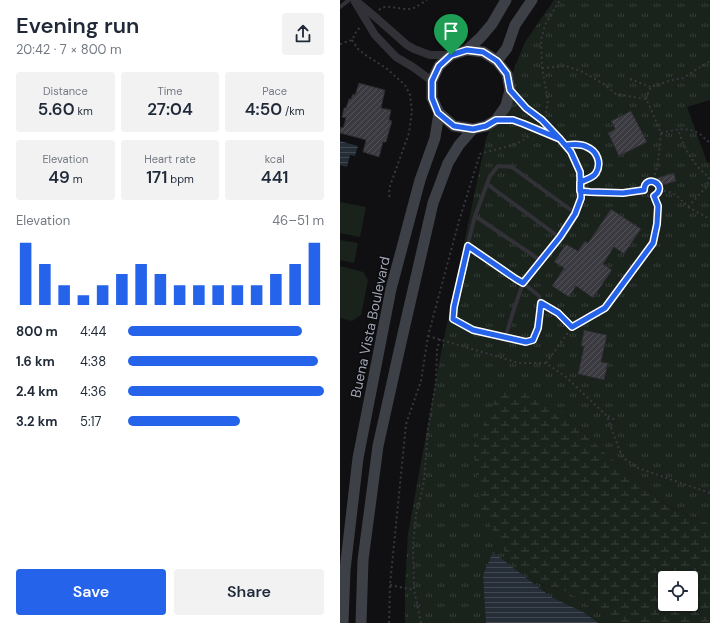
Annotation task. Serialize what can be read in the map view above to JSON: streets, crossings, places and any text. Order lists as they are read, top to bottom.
{
  "streets": {
    "main road": ["Buena Vista Boulevard"]
  },
  "page": {
    "heading": ["Evening run", "20:42 · 7 × 800 m"],
    "stats": [
      ["Distance", "5.60 km"],
      ["Time", "27:04"],
      ["Pace", "4:50 /km"],
      ["Elevation", "49 m"],
      ["Heart rate", "171 bpm"],
      ["kcal", "441"]
    ],
    "chart": ["Elevation", "46–51 m"],
    "list": [
      {
        "name": "800 m",
        "note": "4:44"
      },
      {
        "name": "1.6 km",
        "note": "4:38"
      },
      {
        "name": "2.4 km",
        "note": "4:36"
      },
      {
        "name": "3.2 km",
        "note": "5:17"
      }
    ],
    "buttons": ["Save", "Share"]
  }
}
